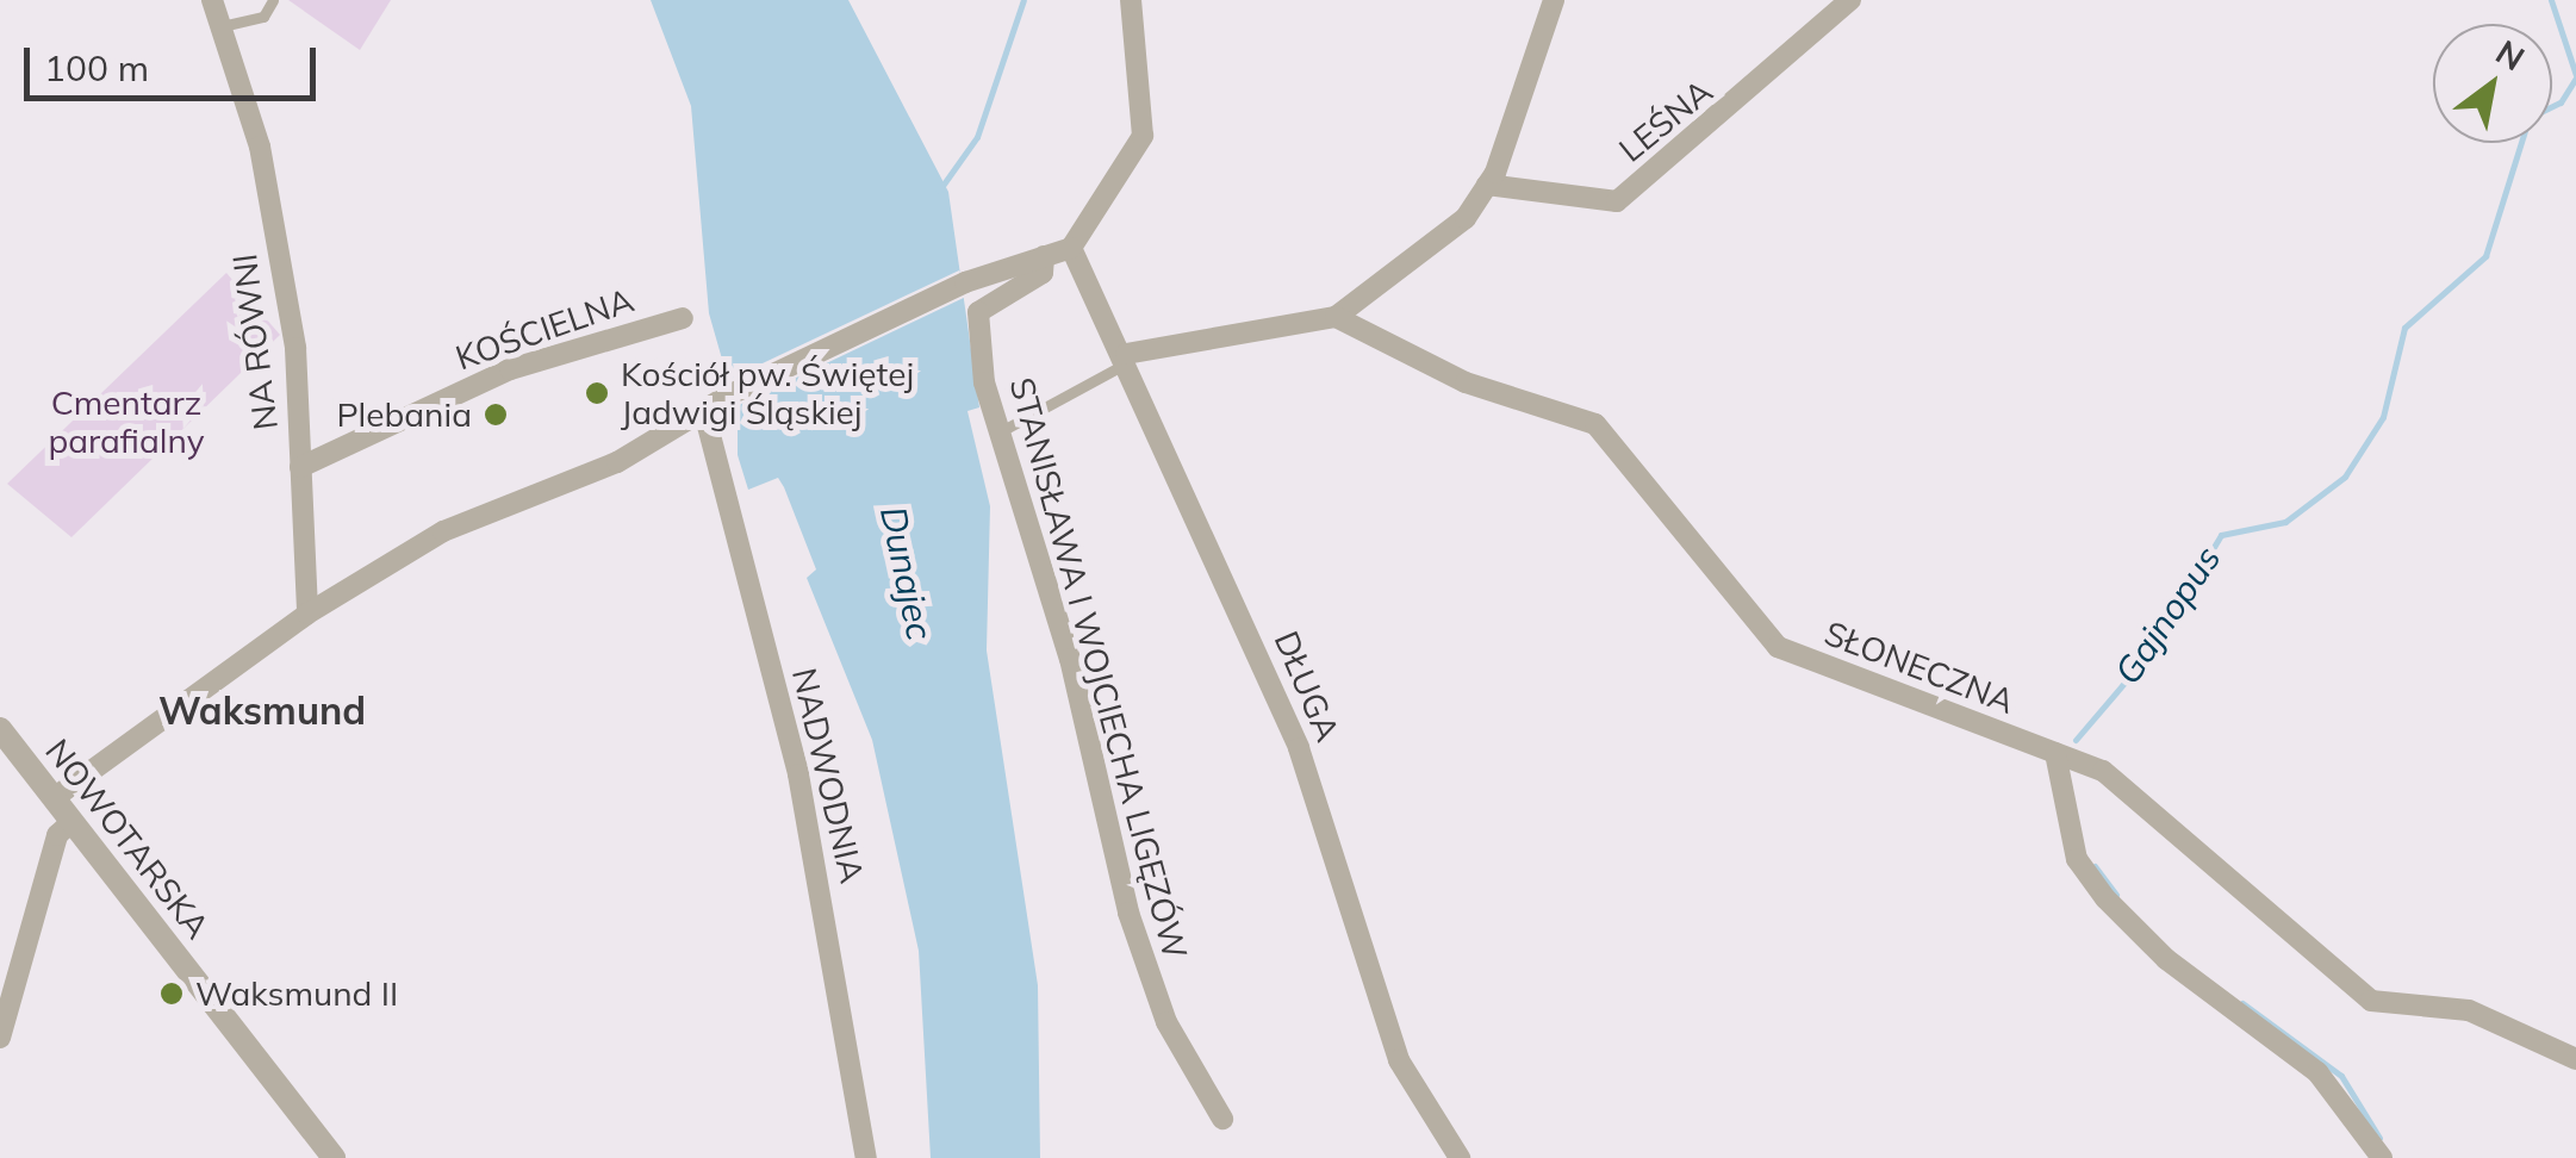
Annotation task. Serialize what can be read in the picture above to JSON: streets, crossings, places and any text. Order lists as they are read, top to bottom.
{
  "streets": {
    "street": [
      "LEŚNA",
      "KOŚCIELNA",
      "NA RÓWNI",
      "SŁONECZNA",
      "STANISŁAWA I WOJCIECHA LIGĘZÓW",
      "DŁUGA",
      "NADWODNIA",
      "NOWOTARSKA"
    ]
  },
  "crossings": [
    ["KOŚCIELNA", "NA RÓWNI"]
  ],
  "districts": ["Waksmund"],
  "water": ["Dunajec", "Gajnopus"],
  "parks": ["Cmentarz parafialny"],
  "places": ["Kościół pw. Świętej Jadwigi Śląskiej", "Plebania", "Waksmund II"],
  "scale_bar": "100 m",
  "north": "top right"
}
